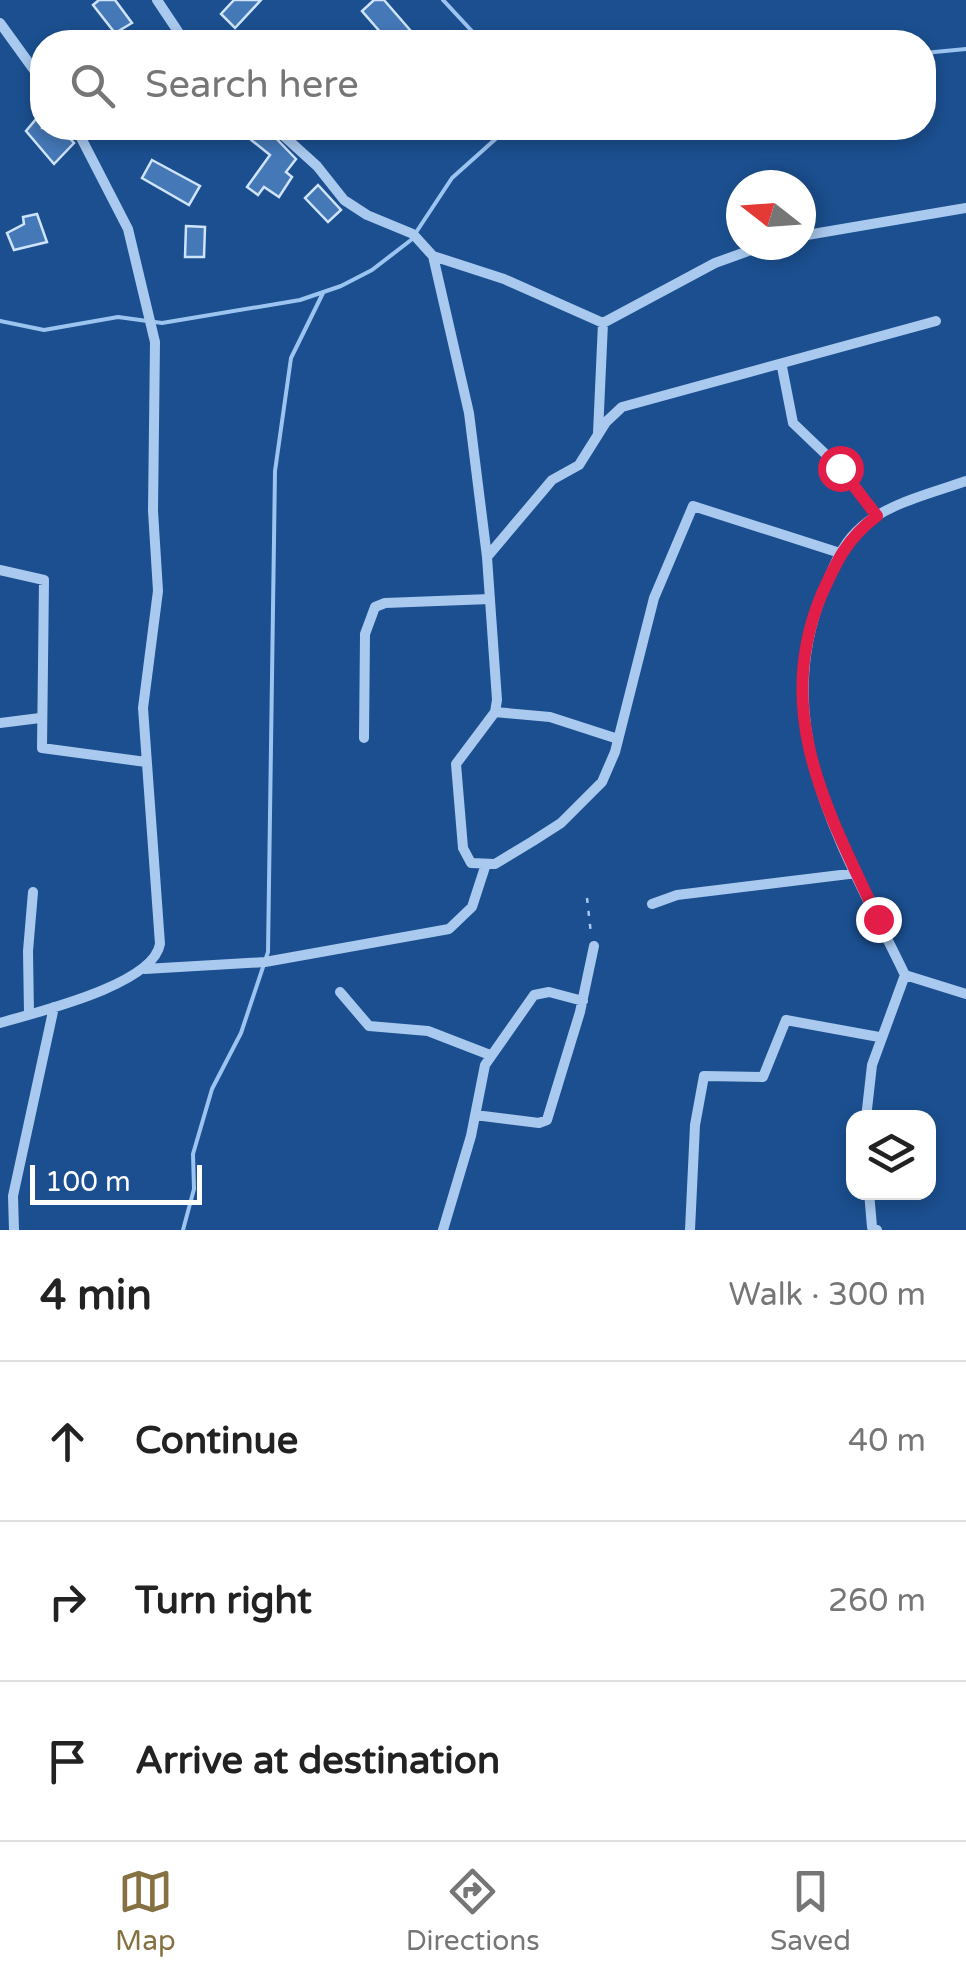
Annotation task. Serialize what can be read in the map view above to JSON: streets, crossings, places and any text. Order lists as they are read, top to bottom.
{
  "scale_bar": "100 m",
  "north": "left",
  "page": {
    "search": "Search here",
    "scale": "100 m",
    "heading": ["4 min", "Walk · 300 m"],
    "list": [
      ["Continue", "40 m"],
      ["Turn right", "260 m"],
      "Arrive at destination"
    ],
    "nav": ["Map", "Directions", "Saved"]
  }
}
